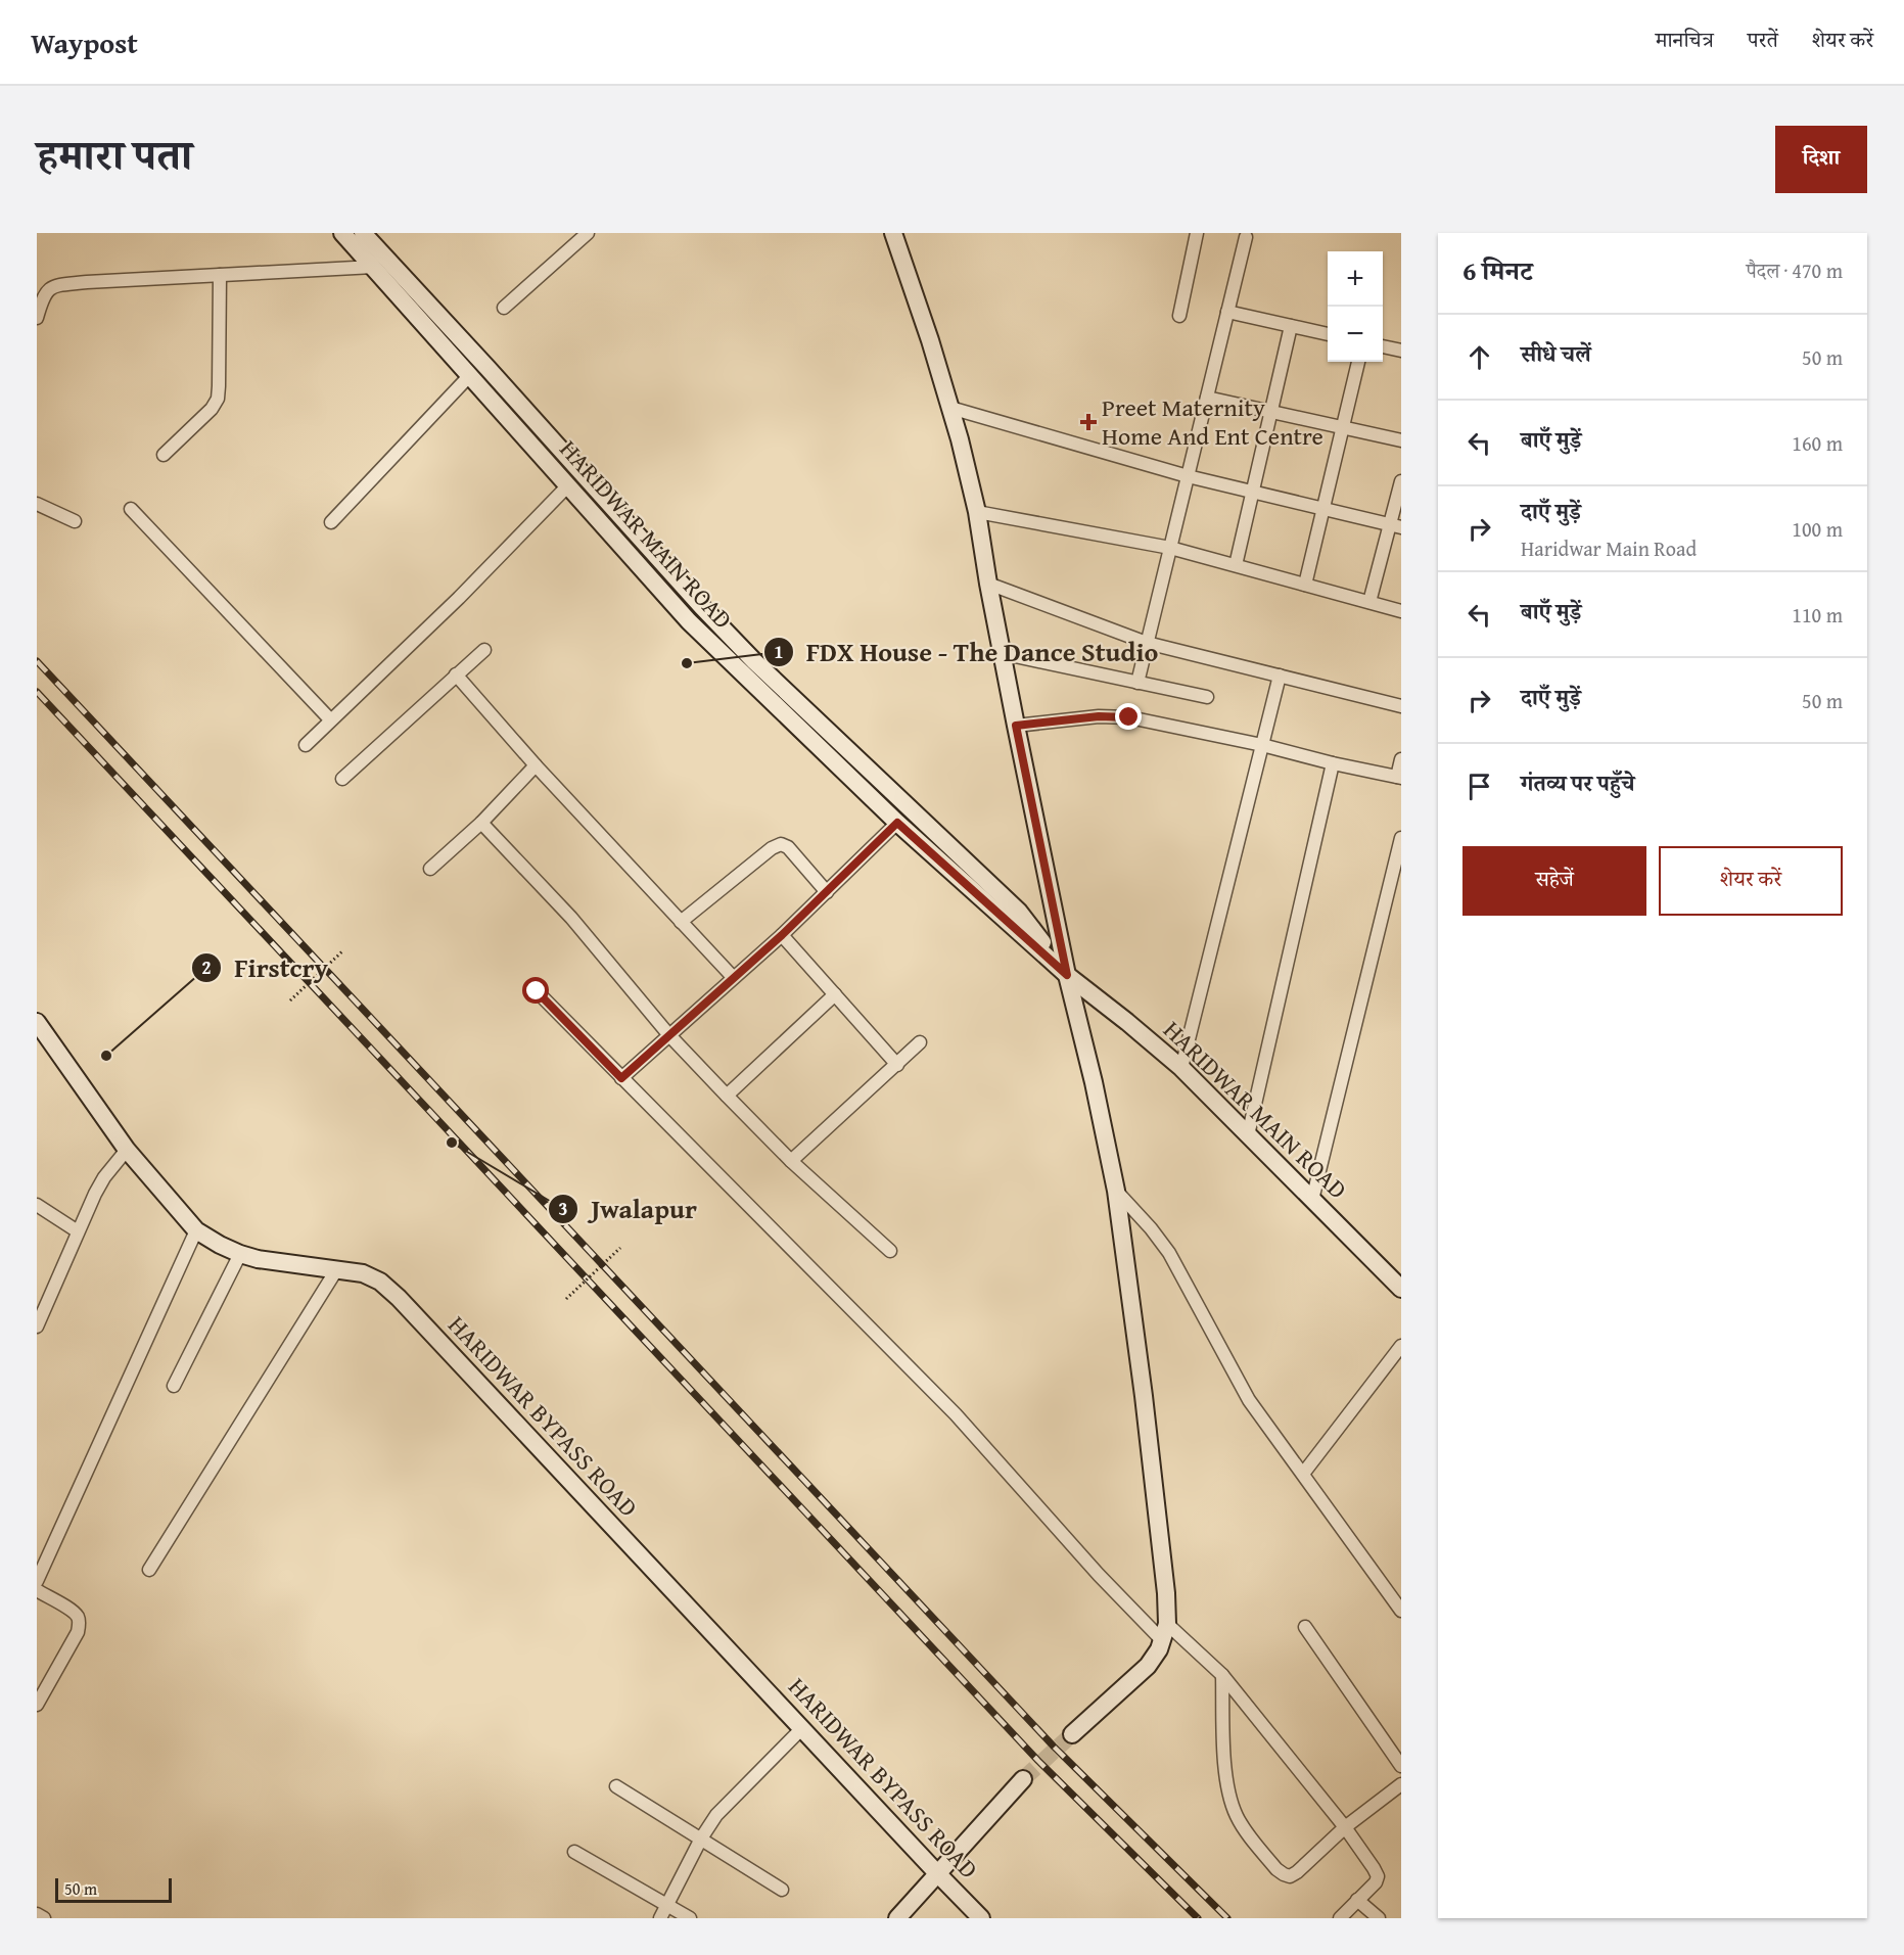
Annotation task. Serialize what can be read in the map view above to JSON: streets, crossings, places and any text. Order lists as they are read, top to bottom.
{
  "streets": {
    "main road": ["HARIDWAR MAIN ROAD", "HARIDWAR BYPASS ROAD"]
  },
  "places": {
    "health": ["Preet Maternity Home And Ent Centre"],
    "other": ["FDX House - The Dance Studio", "Firstcry", "Jwalapur"]
  },
  "scale_bar": "50 m",
  "page": {
    "header": "Waypost",
    "nav": ["मानचित्र", "परतें", "शेयर करें"],
    "title": "हमारा पता",
    "buttons": [
      "दिशा",
      ["सहेजें", "शेयर करें"]
    ],
    "heading": ["6 मिनट", "पैदल · 470 m"],
    "map_buttons": ["+", "−"],
    "list": [
      ["सीधे चलें", "50 m"],
      ["बाएँ मुड़ें", "160 m"],
      ["दाएँ मुड़ें", "Haridwar Main Road", "100 m"],
      ["बाएँ मुड़ें", "110 m"],
      ["दाएँ मुड़ें", "50 m"],
      "गंतव्य पर पहुँचे"
    ],
    "scale": "50 m"
  }
}
